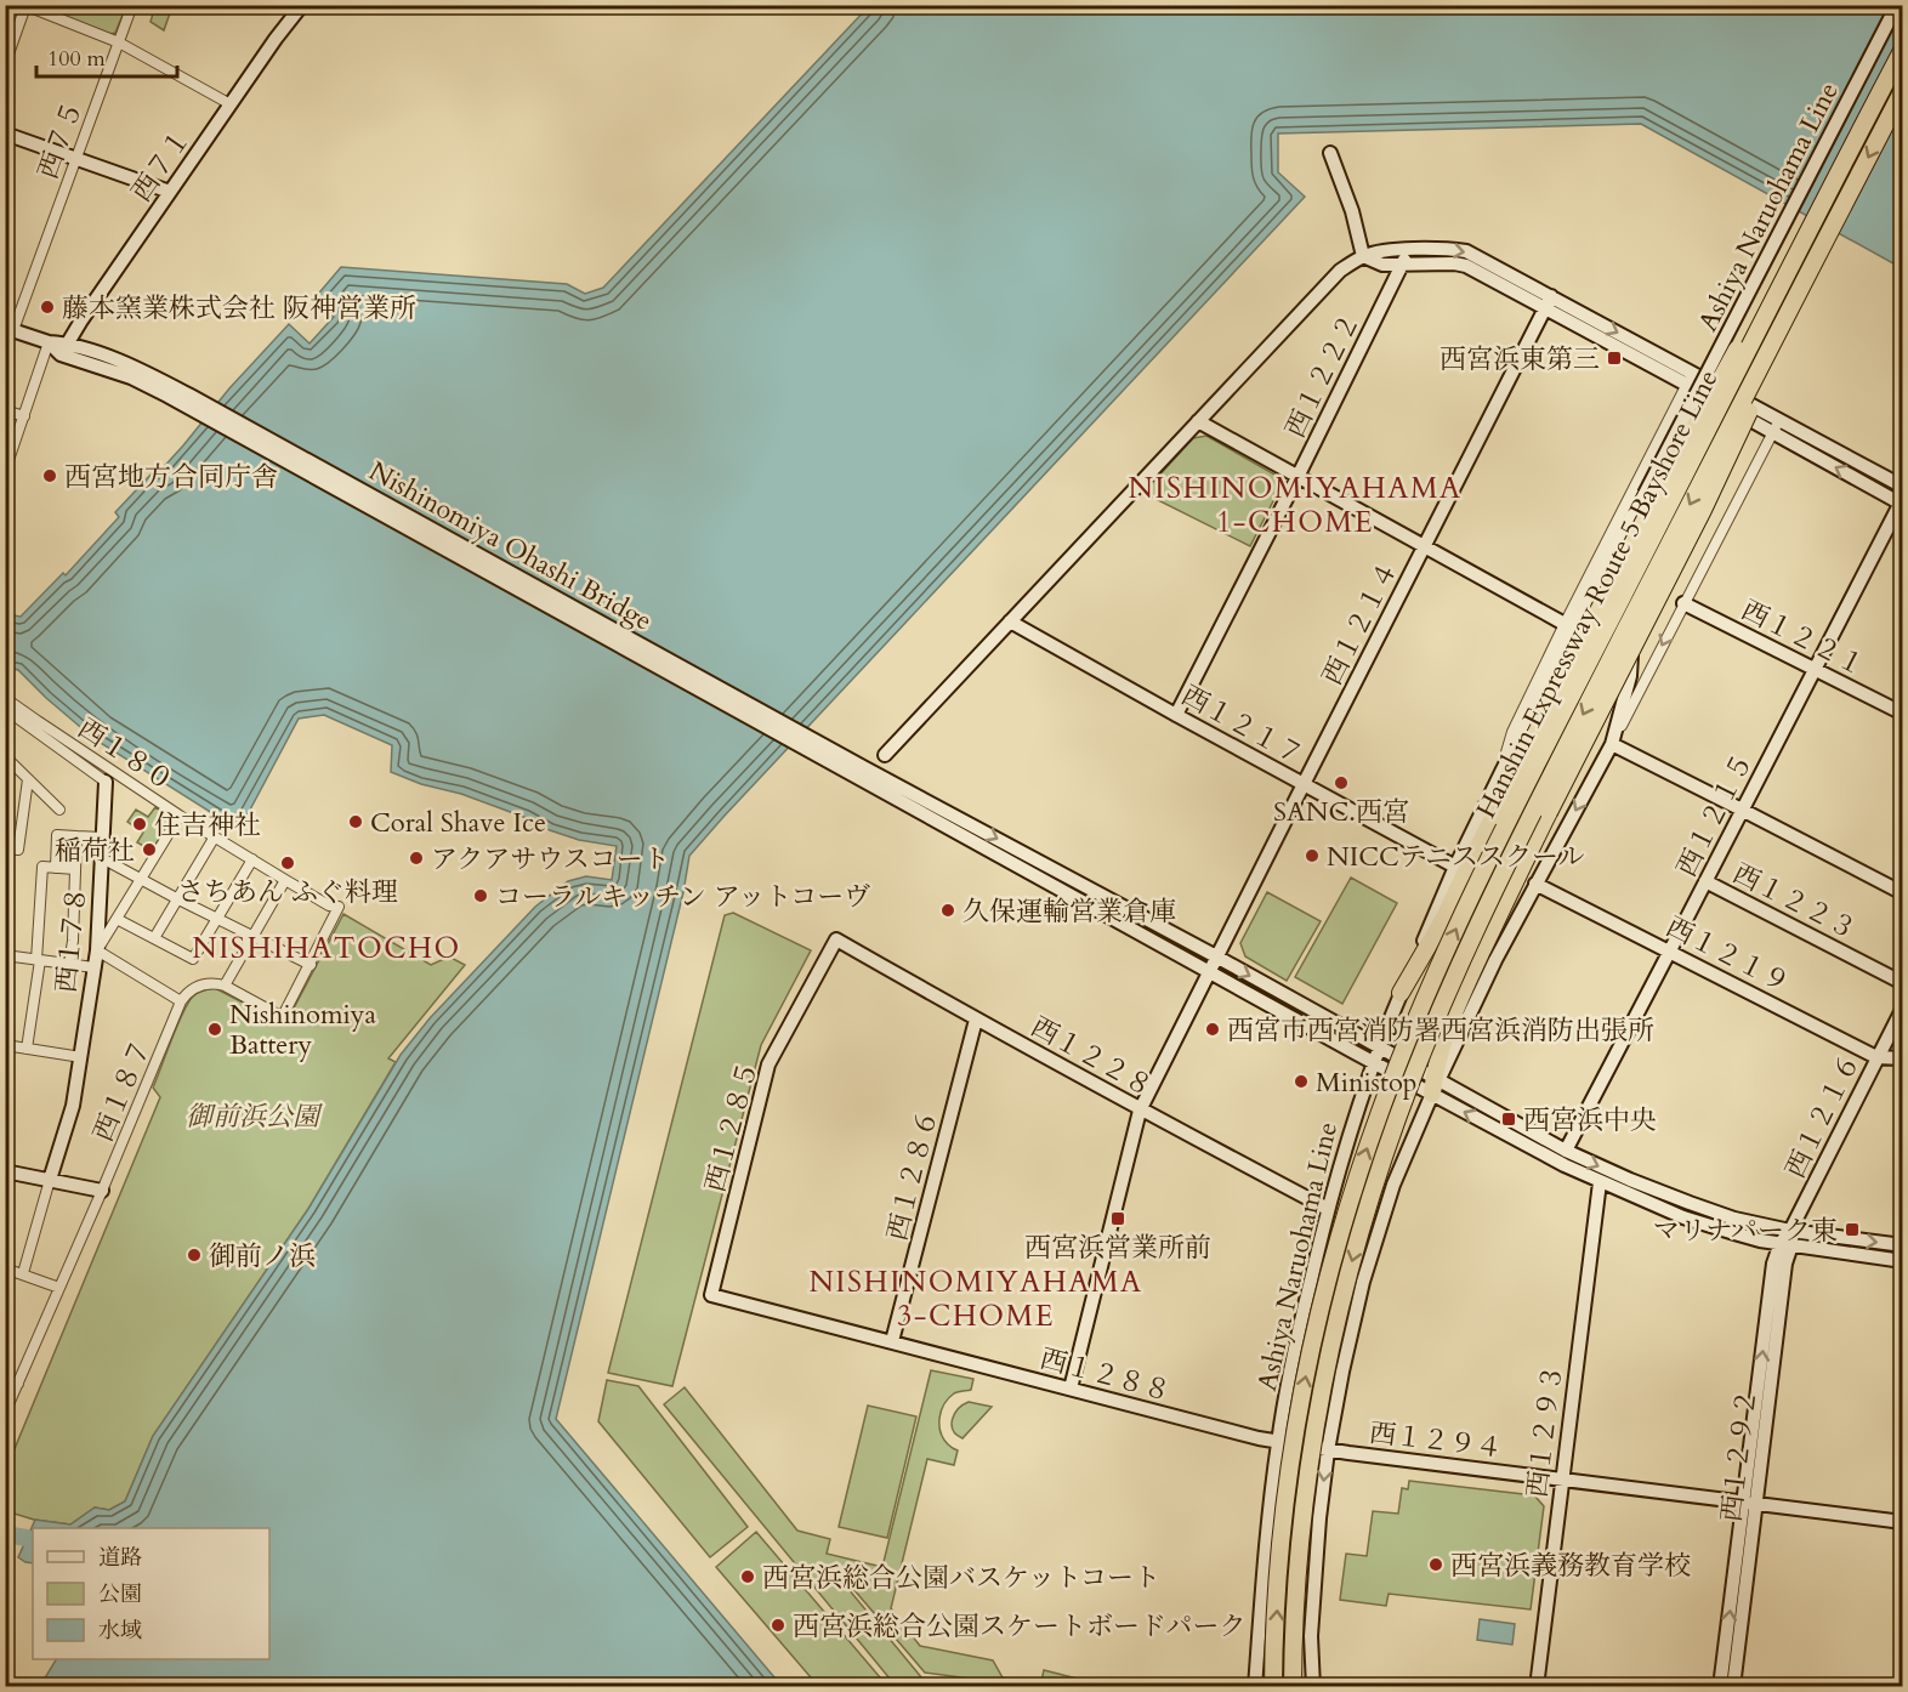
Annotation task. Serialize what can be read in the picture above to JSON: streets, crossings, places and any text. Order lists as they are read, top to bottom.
{
  "streets": {
    "highway": ["Hanshin Expressway Route 5 Bayshore Line"],
    "street": [
      "西７５",
      "西７１",
      "Ashiya Naruohama Line",
      "西１２２２",
      "Nishinomiya Ohashi Bridge",
      "西１２１４",
      "西１２２１",
      "西１２１７",
      "西１８０",
      "西１２１５",
      "西１２２３",
      "西１７８",
      "西１２１９",
      "西１２２８",
      "西１８７",
      "西１２１６",
      "西１２８５",
      "西１２８６",
      "西１２８８",
      "西１２９３",
      "西１２９４",
      "西１２９２"
    ]
  },
  "crossings": [
    ["西７１", "Nishinomiya Ohashi Bridge"],
    ["Ashiya Naruohama Line", "西１２１７"],
    ["Ashiya Naruohama Line", "西１２１９"],
    ["Ashiya Naruohama Line", "西１２２８"],
    ["Ashiya Naruohama Line", "西１２８８"],
    ["Ashiya Naruohama Line", "西１２９４"],
    ["西１２２２", "西１２１７"],
    ["西１２１４", "西１２１７"],
    ["西１２１４", "西１２２８"],
    ["西１２１４", "西１２８８"],
    ["西１２２１", "西１２１５"],
    ["西１２１５", "西１２２３"],
    ["西１２１５", "西１２１９"],
    ["西１２１９", "西１２１６"],
    ["西１２２８", "西１２８５"],
    ["西１２２８", "西１２８６"],
    ["西１２１６", "西１２９２"],
    ["西１２８５", "西１２８８"],
    ["西１２８６", "西１２８８"],
    ["西１２８８", "西１２９４"],
    ["西１２９３", "西１２９４"],
    ["西１２９４", "西１２９２"]
  ],
  "districts": ["NISHINOMIYAHAMA 1-CHOME", "NISHIHATOCHO", "NISHINOMIYAHAMA 3-CHOME"],
  "parks": ["御前浜公園"],
  "places": {
    "other": [
      "藤本窯業株式会社 阪神営業所",
      "西宮地方合同庁舎",
      "SANC.西宮",
      "Coral Shave Ice",
      "住吉神社",
      "稲荷社",
      "NICCテニススクール",
      "アクアサウスコート",
      "さちあん ふぐ料理",
      "コーラルキッチン アットコーヴ",
      "久保運輸営業倉庫",
      "Nishinomiya Battery",
      "西宮市西宮消防署西宮浜消防出張所",
      "Ministop",
      "御前ノ浜",
      "西宮浜義務教育学校",
      "西宮浜総合公園バスケットコート",
      "西宮浜総合公園スケートボードパーク"
    ],
    "transit": [
      "西宮浜東第三",
      "西宮浜中央",
      "西宮浜営業所前",
      "マリナパーク東"
    ]
  },
  "legend": ["道路", "公園", "水域"],
  "scale_bar": "100 m"
}
